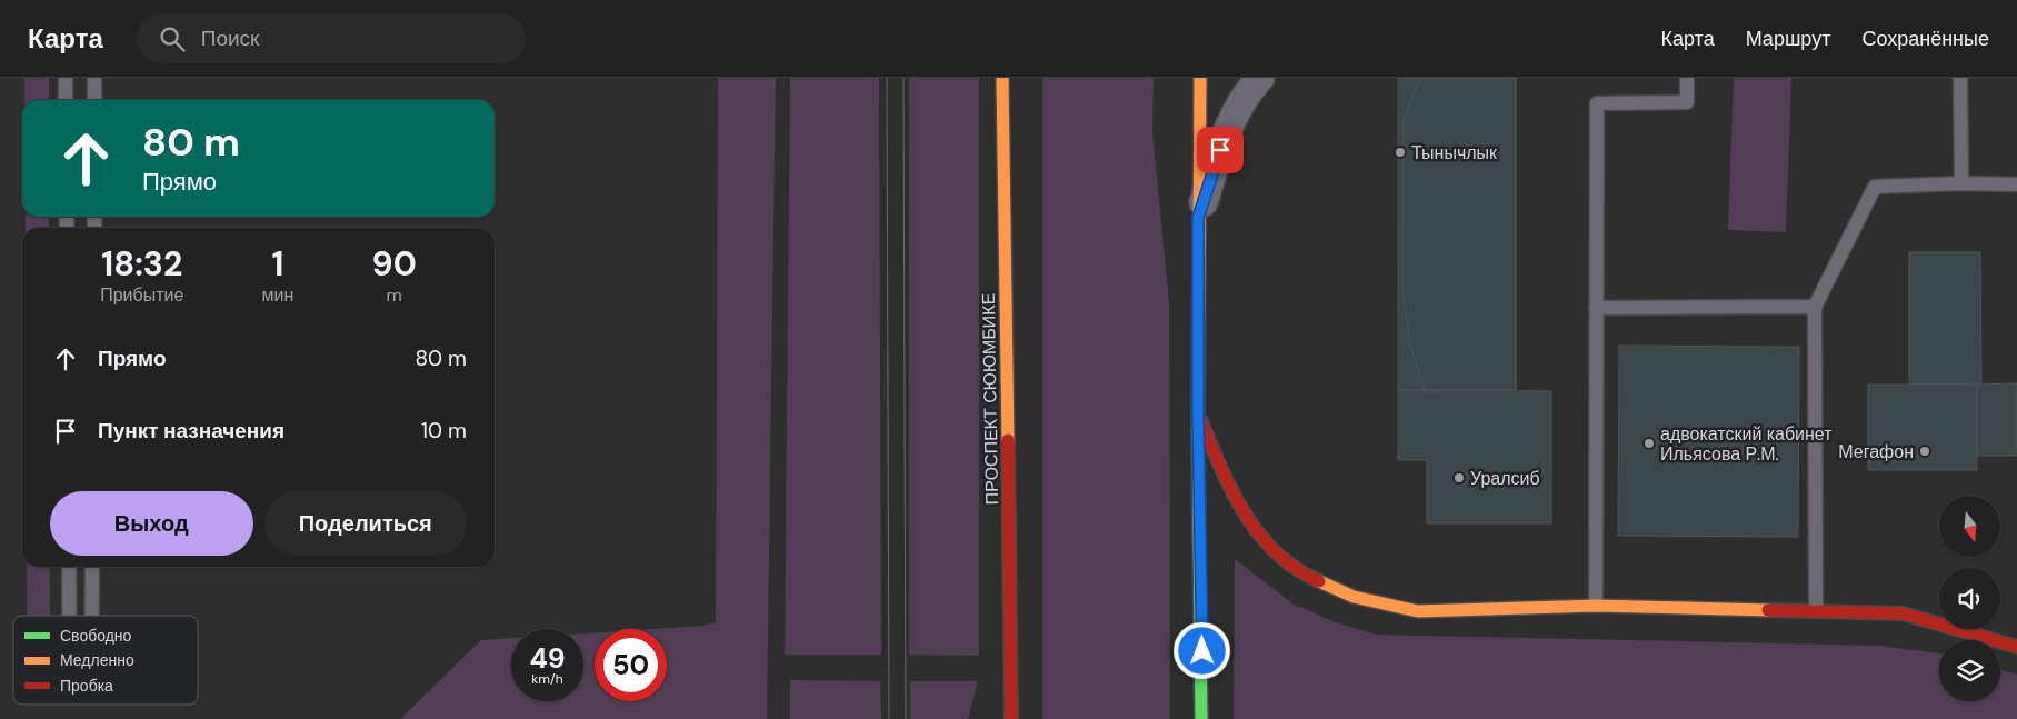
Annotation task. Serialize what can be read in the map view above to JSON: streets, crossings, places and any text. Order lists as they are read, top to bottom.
{
  "streets": {
    "main road": ["ПРОСПЕКТ СЮЮМБИКЕ"]
  },
  "places": [
    "Тынычлык",
    "адвокатский кабинет Ильясова Р.М.",
    "Мегафон",
    "Уралсиб"
  ],
  "legend": ["Свободно", "Медленно", "Пробка"],
  "north": "bottom",
  "page": {
    "header": "Карта",
    "search": "Поиск",
    "nav": ["Карта", "Маршрут", "Сохранённые"],
    "turn": ["80 m", "Прямо"],
    "eta": [
      "18:32",
      "Прибытие",
      "1",
      "мин",
      "90",
      "m"
    ],
    "list": [
      {
        "name": "Прямо",
        "value": "80 m"
      },
      {
        "name": "Пункт назначения",
        "value": "10 m"
      }
    ],
    "buttons": ["Выход", "Поделиться"],
    "speed": "49 km/h",
    "limit": "50"
  }
}
